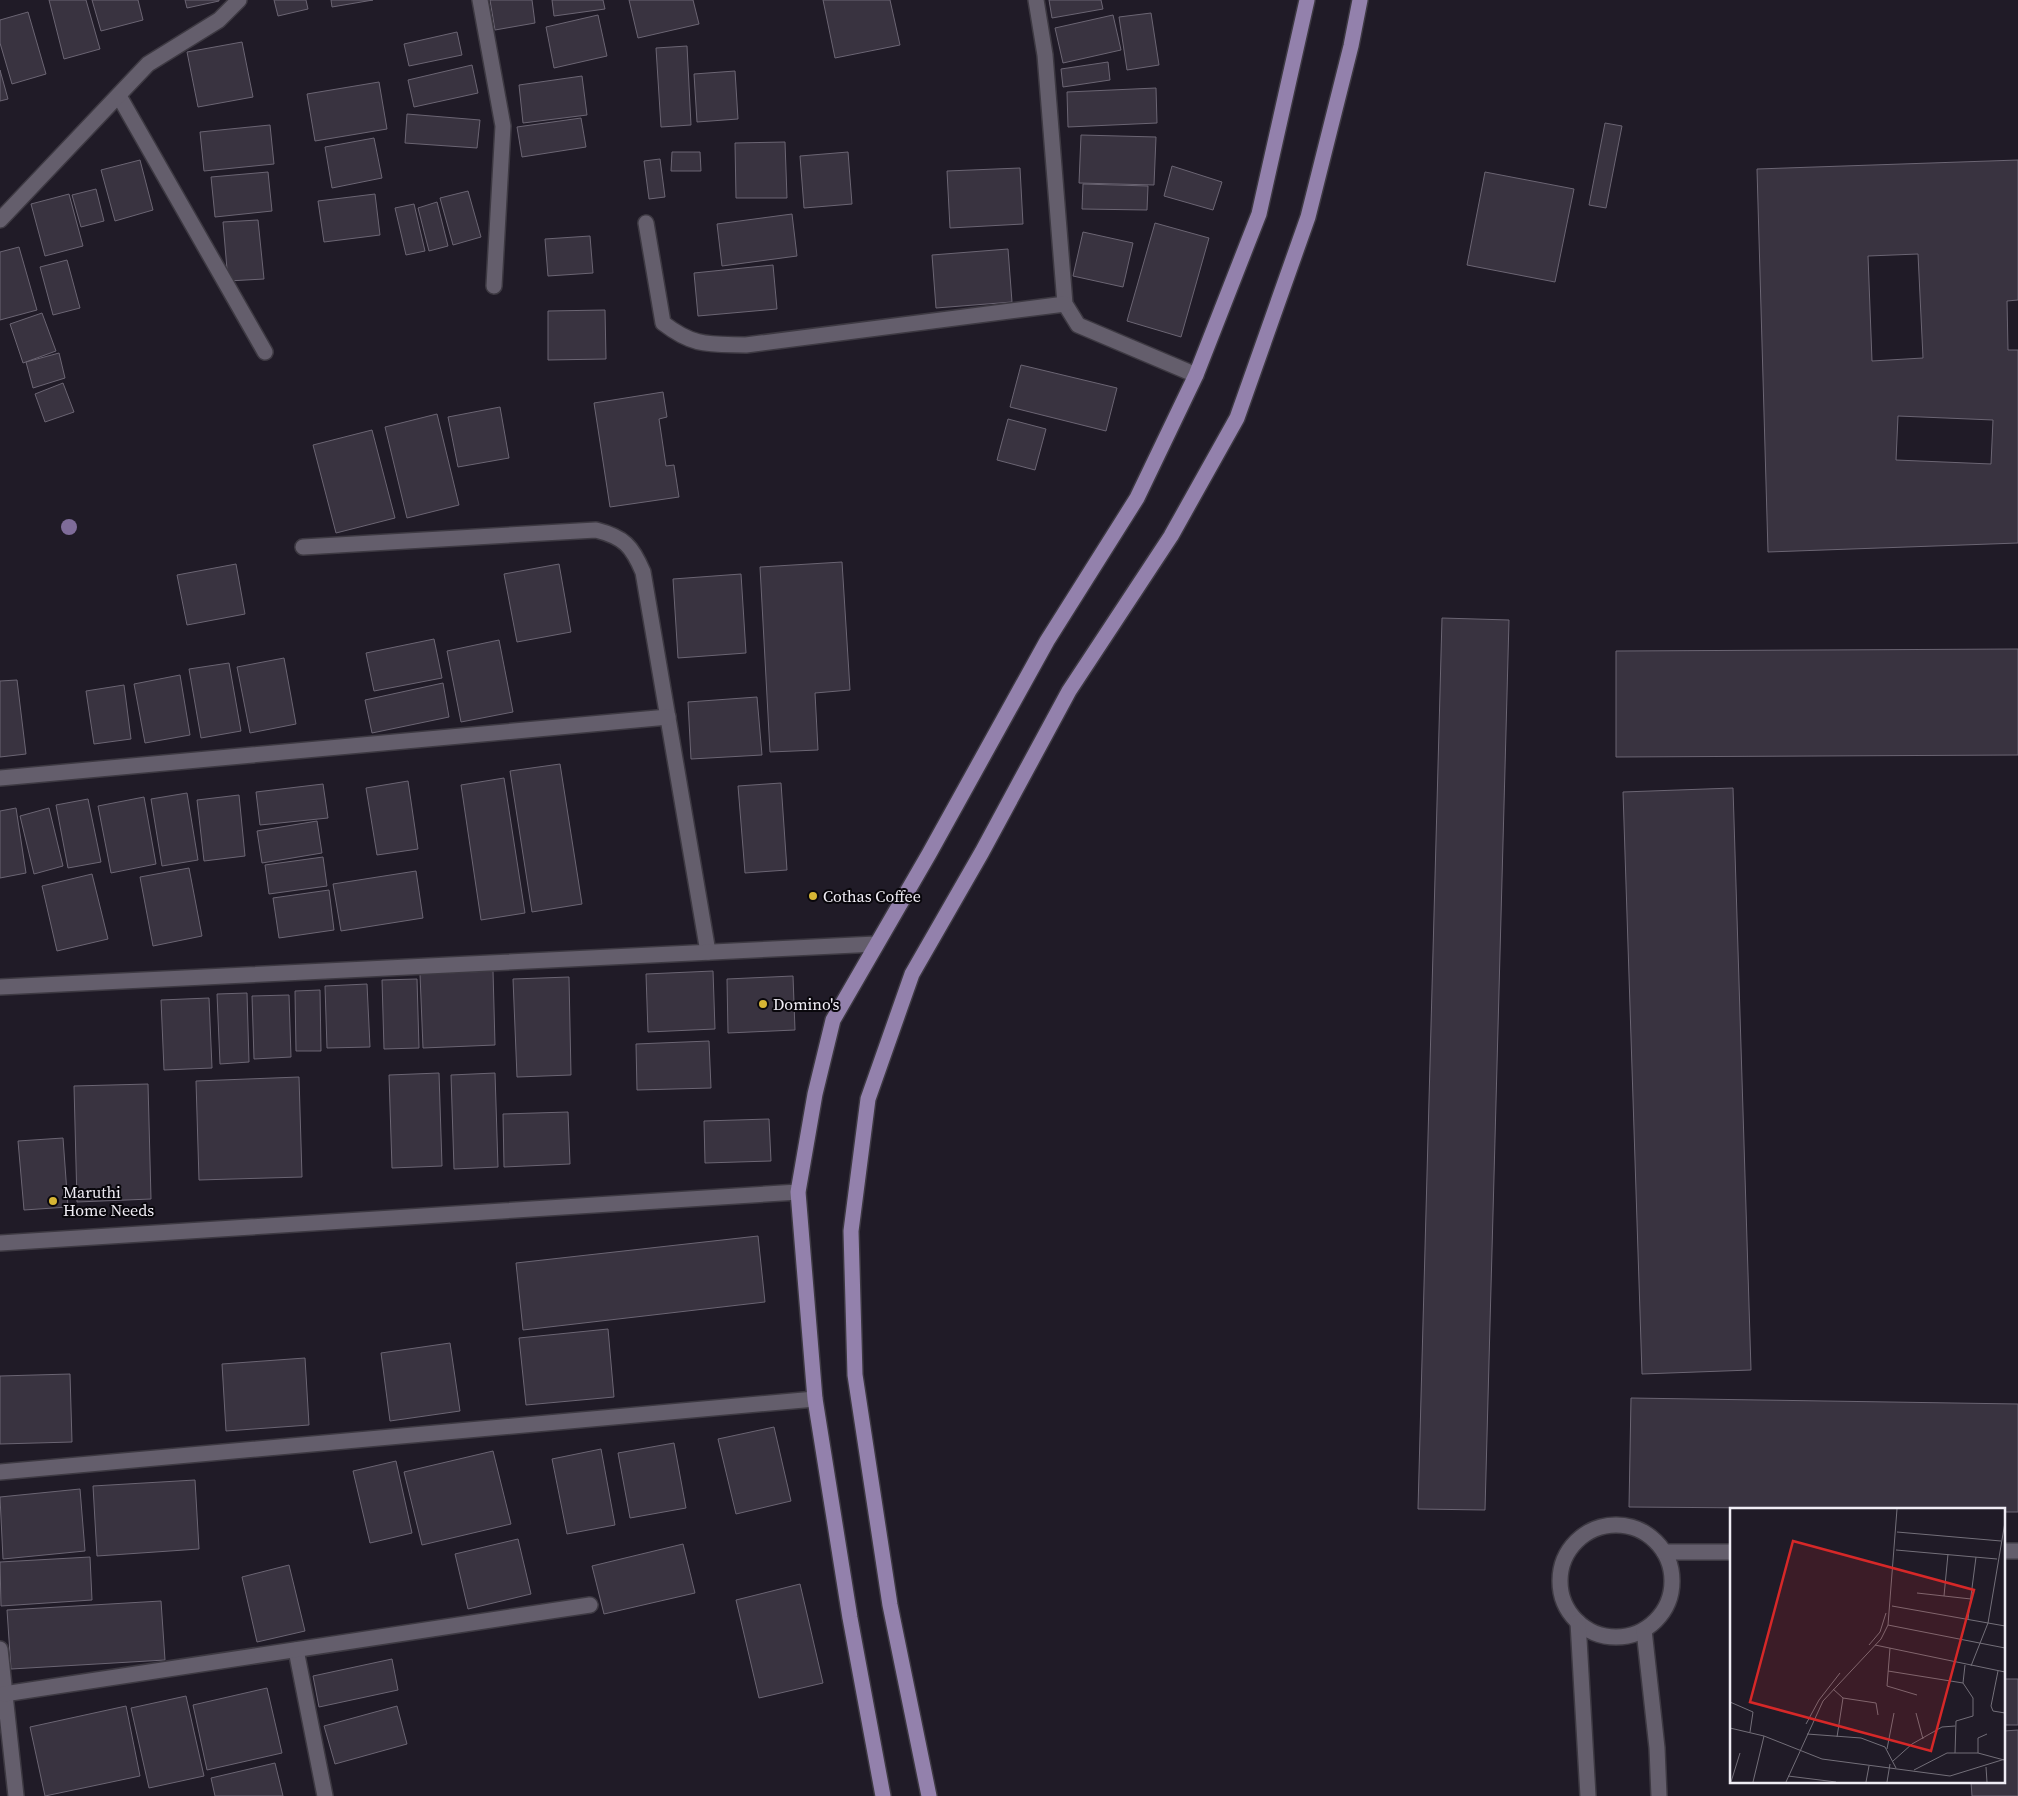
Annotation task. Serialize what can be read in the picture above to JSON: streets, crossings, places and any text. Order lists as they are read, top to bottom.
{
  "places": ["Cothas Coffee", "Domino's", "Maruthi Home Needs"]
}
